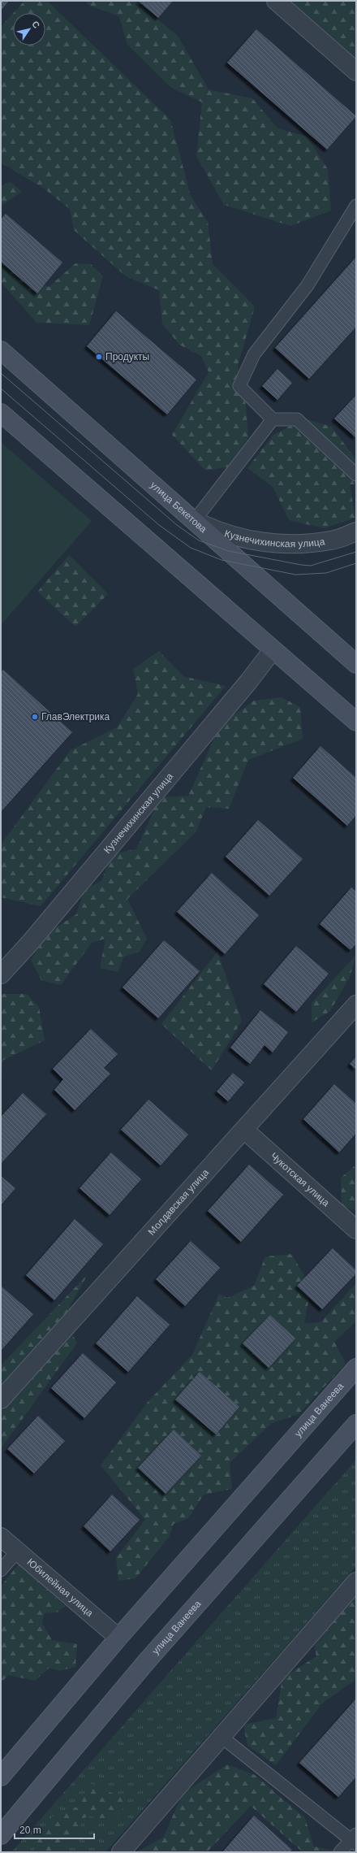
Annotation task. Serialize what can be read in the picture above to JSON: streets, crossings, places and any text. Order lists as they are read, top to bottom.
{
  "streets": {
    "main road": ["улица Бекетова", "улица Ванеева"],
    "street": [
      "Кузнечихинская улица",
      "Чукотская улица",
      "Молдавская улица",
      "Юбилейная улица"
    ]
  },
  "crossings": [
    ["улица Бекетова", "Кузнечихинская улица"],
    ["Чукотская улица", "Молдавская улица"],
    ["улица Ванеева", "Юбилейная улица"]
  ],
  "places": ["Продукты", "ГлавЭлектрика"],
  "scale_bar": "20 m",
  "north": "top right"
}
